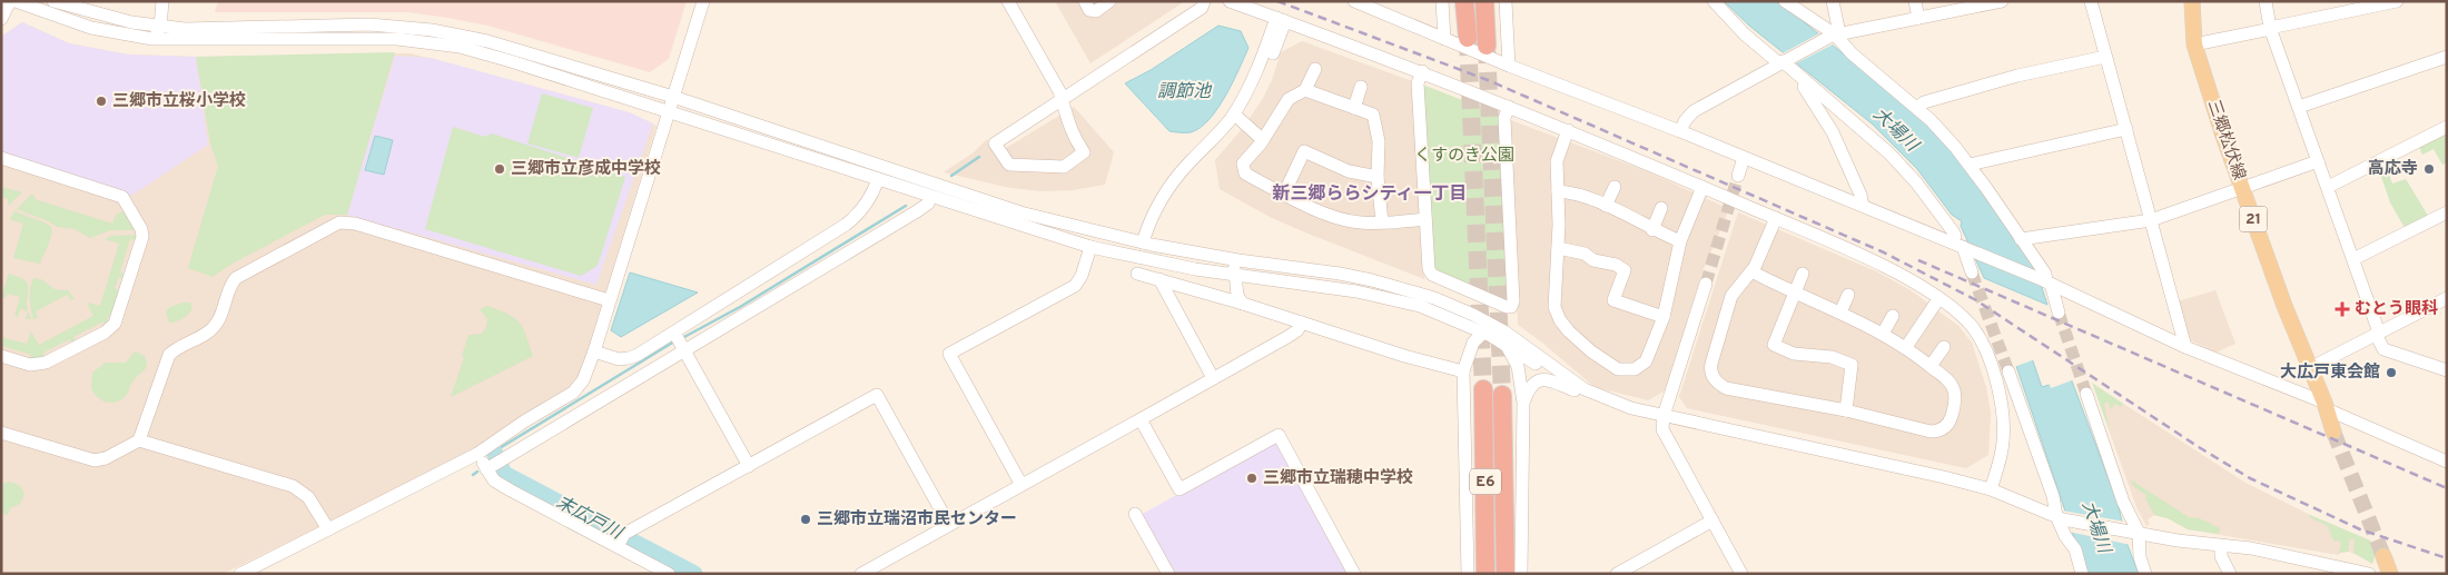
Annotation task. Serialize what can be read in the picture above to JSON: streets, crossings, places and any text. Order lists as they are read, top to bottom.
{
  "streets": {
    "highway": ["E6"],
    "main road": ["三郷松伏線", "21"]
  },
  "districts": ["新三郷ららシティ一丁目"],
  "water": ["調節池", "大場川", "末広戸川"],
  "parks": ["くすのき公園"],
  "places": {
    "other": [
      "三郷市立桜小学校",
      "三郷市立彦成中学校",
      "高応寺",
      "大広戸東会館",
      "三郷市立瑞穂中学校",
      "三郷市立瑞沼市民センター"
    ],
    "health": ["むとう眼科"]
  }
}
